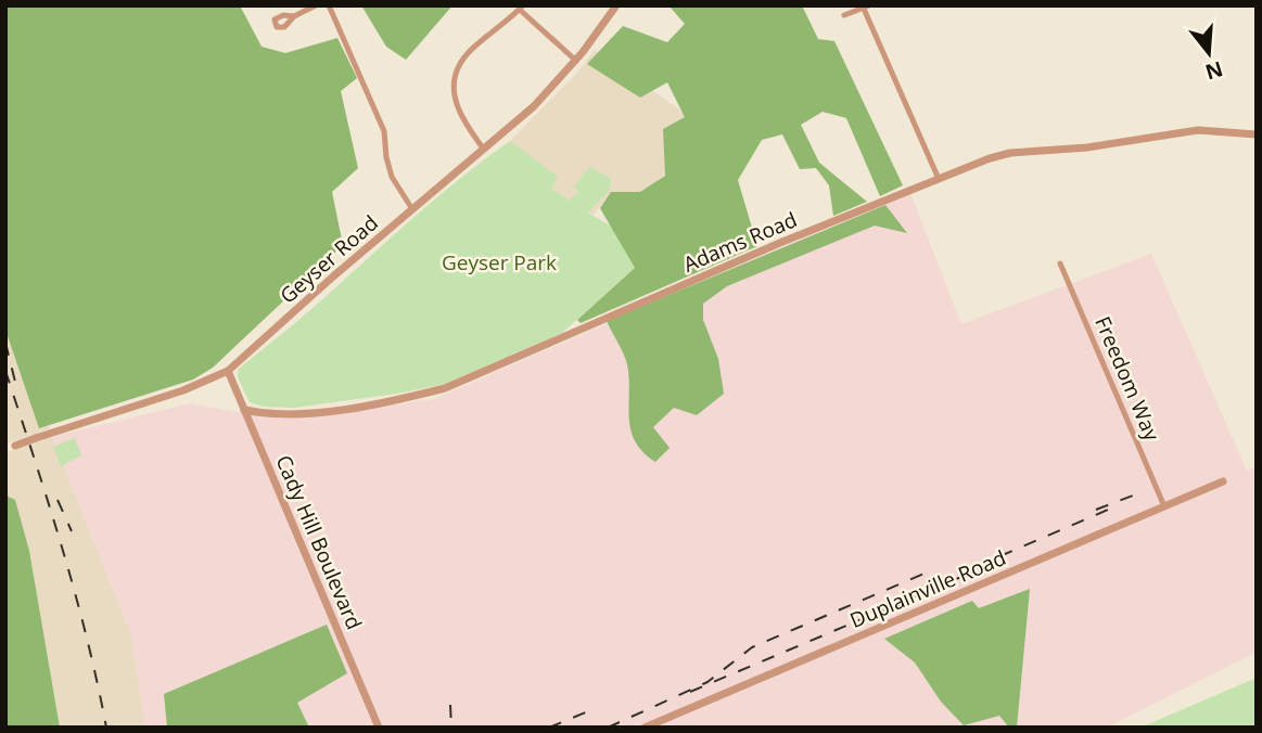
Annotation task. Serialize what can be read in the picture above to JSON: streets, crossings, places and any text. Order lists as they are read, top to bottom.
{
  "streets": {
    "street": [
      "Adams Road",
      "Geyser Road",
      "Freedom Way",
      "Cady Hill Boulevard",
      "Duplainville Road"
    ]
  },
  "crossings": [
    ["Adams Road", "Cady Hill Boulevard"],
    ["Geyser Road", "Cady Hill Boulevard"],
    ["Freedom Way", "Duplainville Road"]
  ],
  "parks": ["Geyser Park"],
  "north": "bottom"
}
